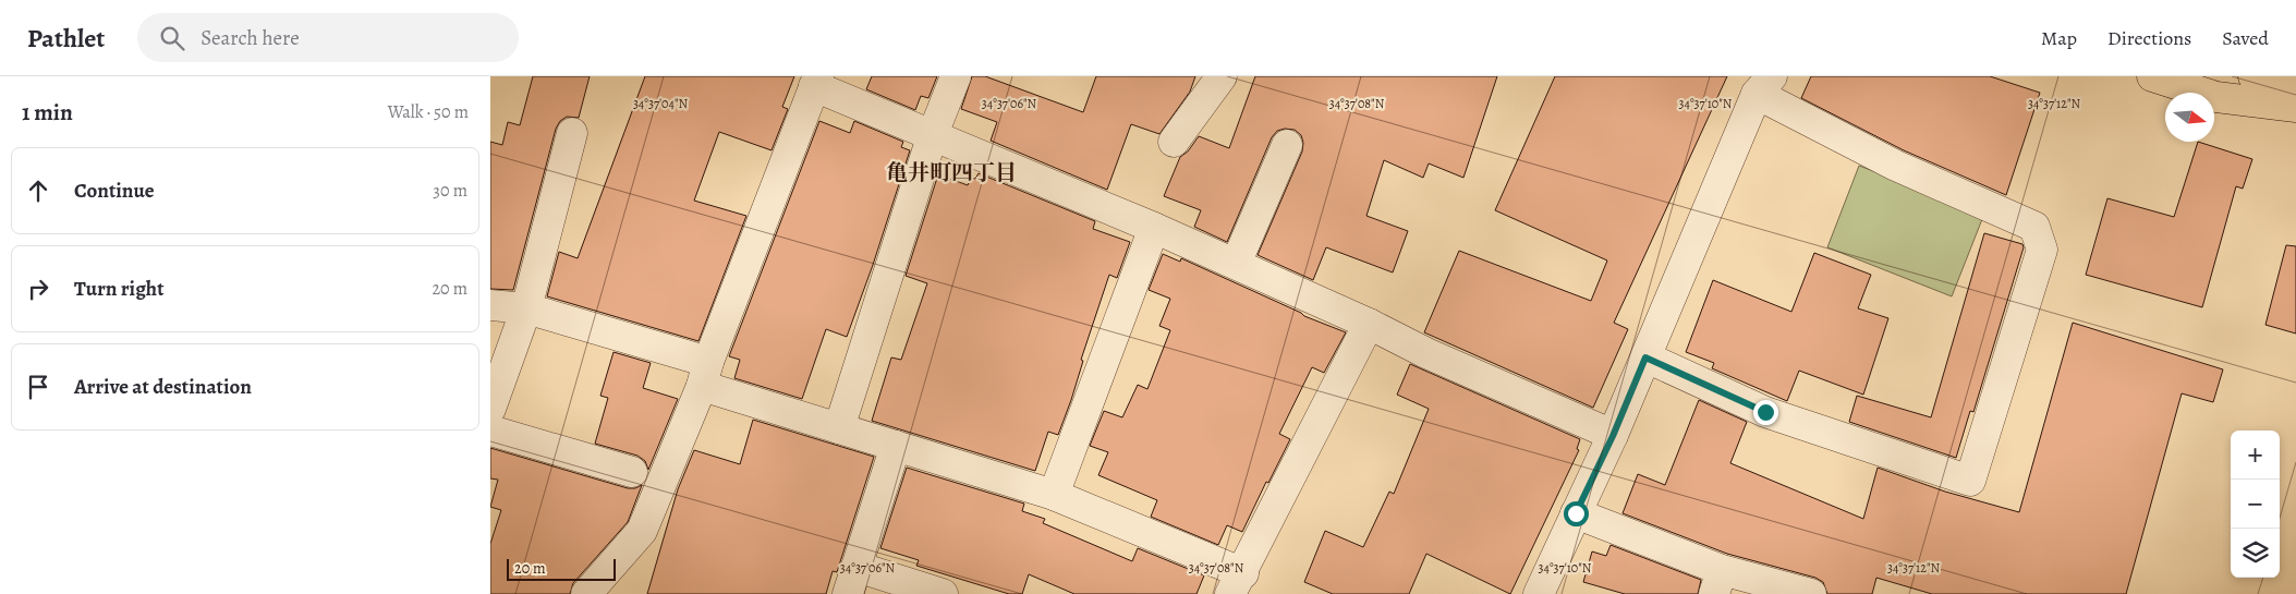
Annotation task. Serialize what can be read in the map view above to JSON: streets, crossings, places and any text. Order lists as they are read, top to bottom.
{
  "districts": ["亀井町四丁目"],
  "scale_bar": "20 m",
  "north": "right",
  "page": {
    "header": "Pathlet",
    "search": "Search here",
    "nav": ["Map", "Directions", "Saved"],
    "heading": ["1 min", "Walk · 50 m"],
    "list": [
      ["Continue", "30 m"],
      ["Turn right", "20 m"],
      "Arrive at destination"
    ],
    "map_buttons": ["+", "−"],
    "scale": "20 m"
  },
  "coordinates": [
    "34°37'04\"N",
    "34°37'06\"N",
    "34°37'08\"N",
    "34°37'10\"N",
    "34°37'12\"N"
  ]
}
